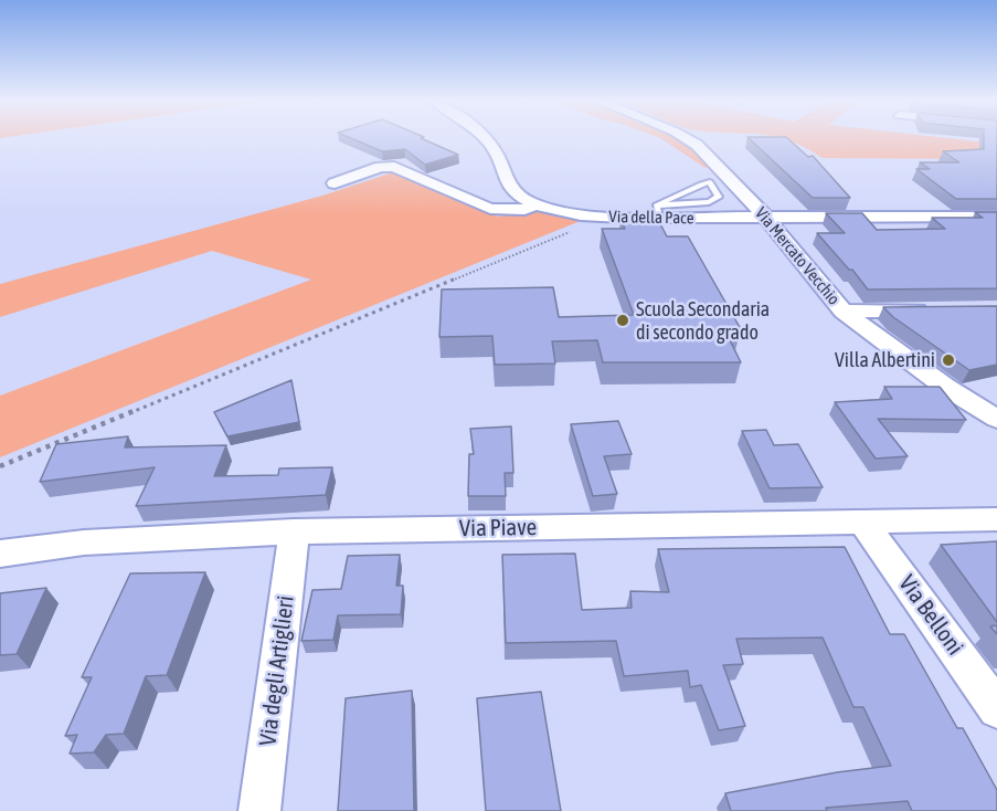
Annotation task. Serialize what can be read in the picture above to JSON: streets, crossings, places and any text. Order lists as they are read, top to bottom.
{
  "streets": {
    "street": [
      "Via della Pace",
      "Via Mercato Vecchio",
      "Via Piave",
      "Via Belloni",
      "Via degli Artiglieri"
    ]
  },
  "crossings": [
    ["Via della Pace", "Via Mercato Vecchio"],
    ["Via Piave", "Via Belloni"],
    ["Via Piave", "Via degli Artiglieri"]
  ],
  "places": ["Scuola Secondaria di secondo grado", "Villa Albertini"]
}
